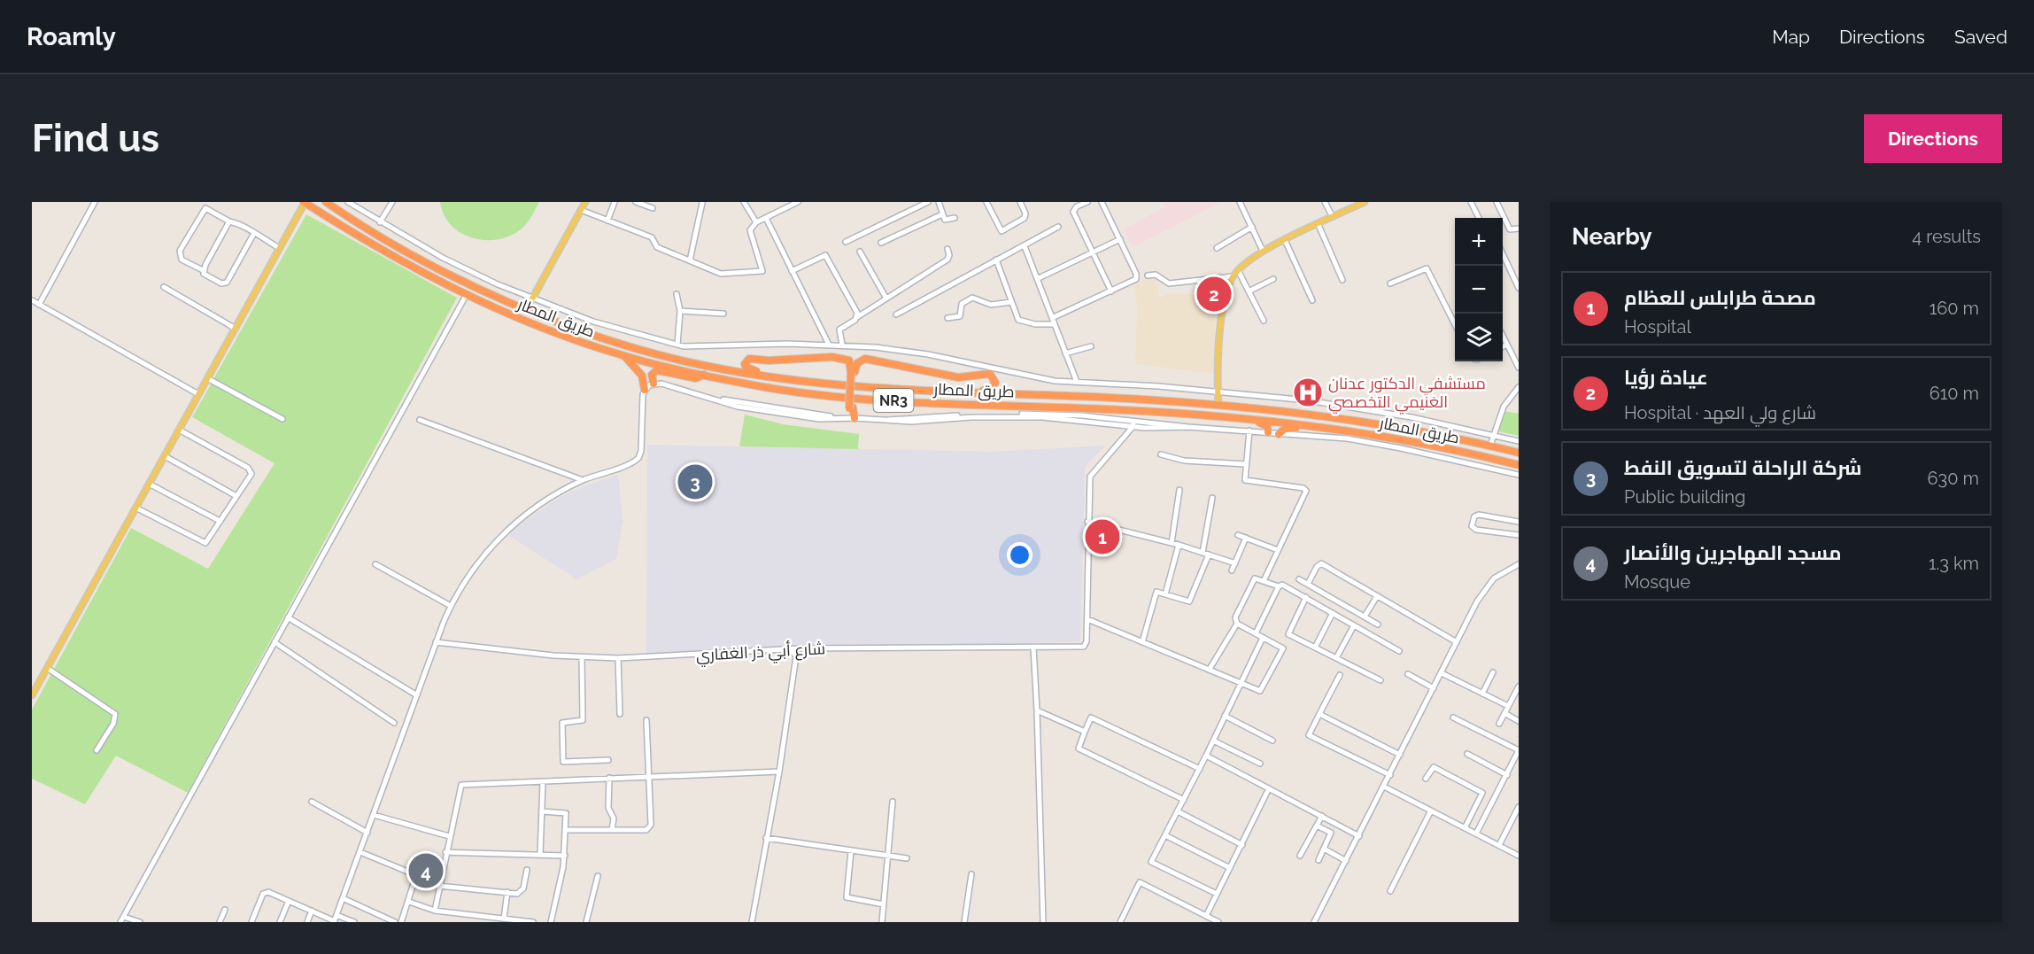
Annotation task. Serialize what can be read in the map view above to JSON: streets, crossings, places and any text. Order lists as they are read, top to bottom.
{
  "streets": {
    "highway": ["طريق المطار", "NR3"],
    "street": ["شارع أبي ذر الغفاري"]
  },
  "places": {
    "hospital": ["مستشفي الدكتور عدنان الغنيمي التخصصي"]
  },
  "page": {
    "header": "Roamly",
    "nav": ["Map", "Directions", "Saved"],
    "buttons": "Directions",
    "title": "Find us",
    "heading": ["Nearby", "4 results"],
    "map_buttons": ["+", "−"],
    "list": [
      {
        "mark": "1",
        "name": "مصحة طرابلس للعظام",
        "note": "Hospital",
        "value": "160 m"
      },
      {
        "mark": "2",
        "name": "عيادة رؤيا",
        "note": "Hospital · شارع ولي العهد",
        "value": "610 m"
      },
      {
        "mark": "3",
        "name": "شركة الراحلة لتسويق النفط",
        "note": "Public building",
        "value": "630 m"
      },
      {
        "mark": "4",
        "name": "مسجد المهاجرين والأنصار",
        "note": "Mosque",
        "value": "1.3 km"
      }
    ],
    "pins": [
      "2",
      "3",
      "1",
      "4"
    ]
  }
}
